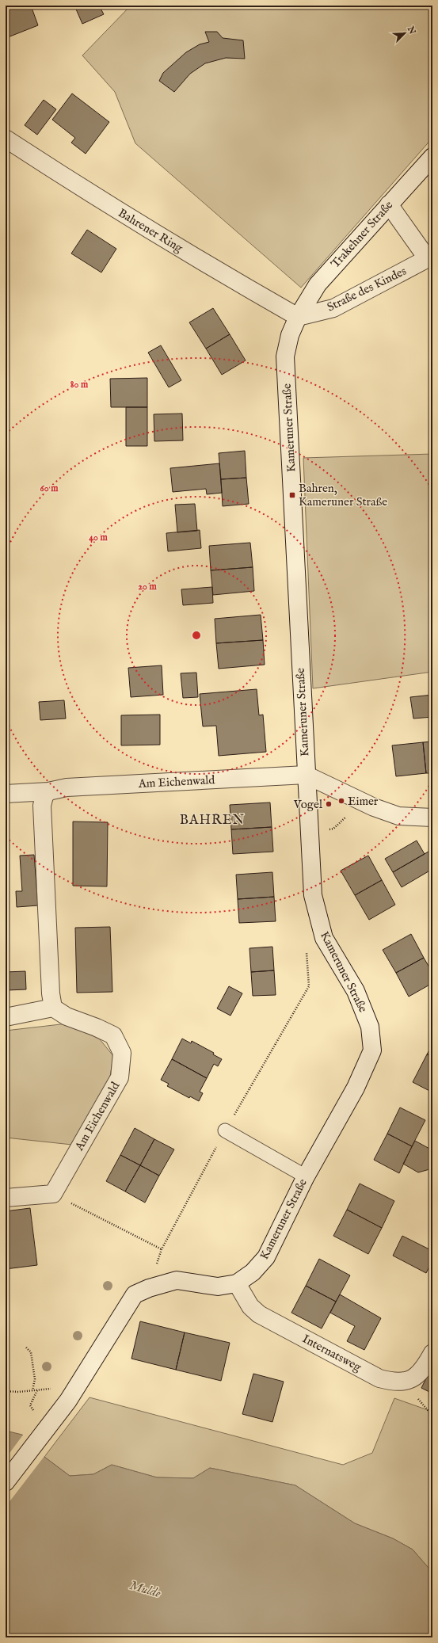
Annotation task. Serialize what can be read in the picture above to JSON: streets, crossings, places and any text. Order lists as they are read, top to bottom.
{
  "streets": {
    "street": [
      "Bahrener Ring",
      "Trakehner Straße",
      "Straße des Kindes",
      "Kameruner Straße",
      "Am Eichenwald",
      "Internatsweg"
    ]
  },
  "crossings": [
    ["Bahrener Ring", "Trakehner Straße"],
    ["Bahrener Ring", "Straße des Kindes"],
    ["Bahrener Ring", "Kameruner Straße"],
    ["Trakehner Straße", "Straße des Kindes"],
    ["Trakehner Straße", "Kameruner Straße"],
    ["Straße des Kindes", "Kameruner Straße"],
    ["Kameruner Straße", "Am Eichenwald"],
    ["Kameruner Straße", "Internatsweg"]
  ],
  "districts": ["BAHREN"],
  "water": ["Mulde"],
  "places": {
    "transit": ["Bahren, Kameruner Straße"],
    "other": ["Eimer", "Vogel"]
  },
  "north": "top right",
  "rings": [
    "80 m",
    "60 m",
    "40 m",
    "20 m"
  ]
}
